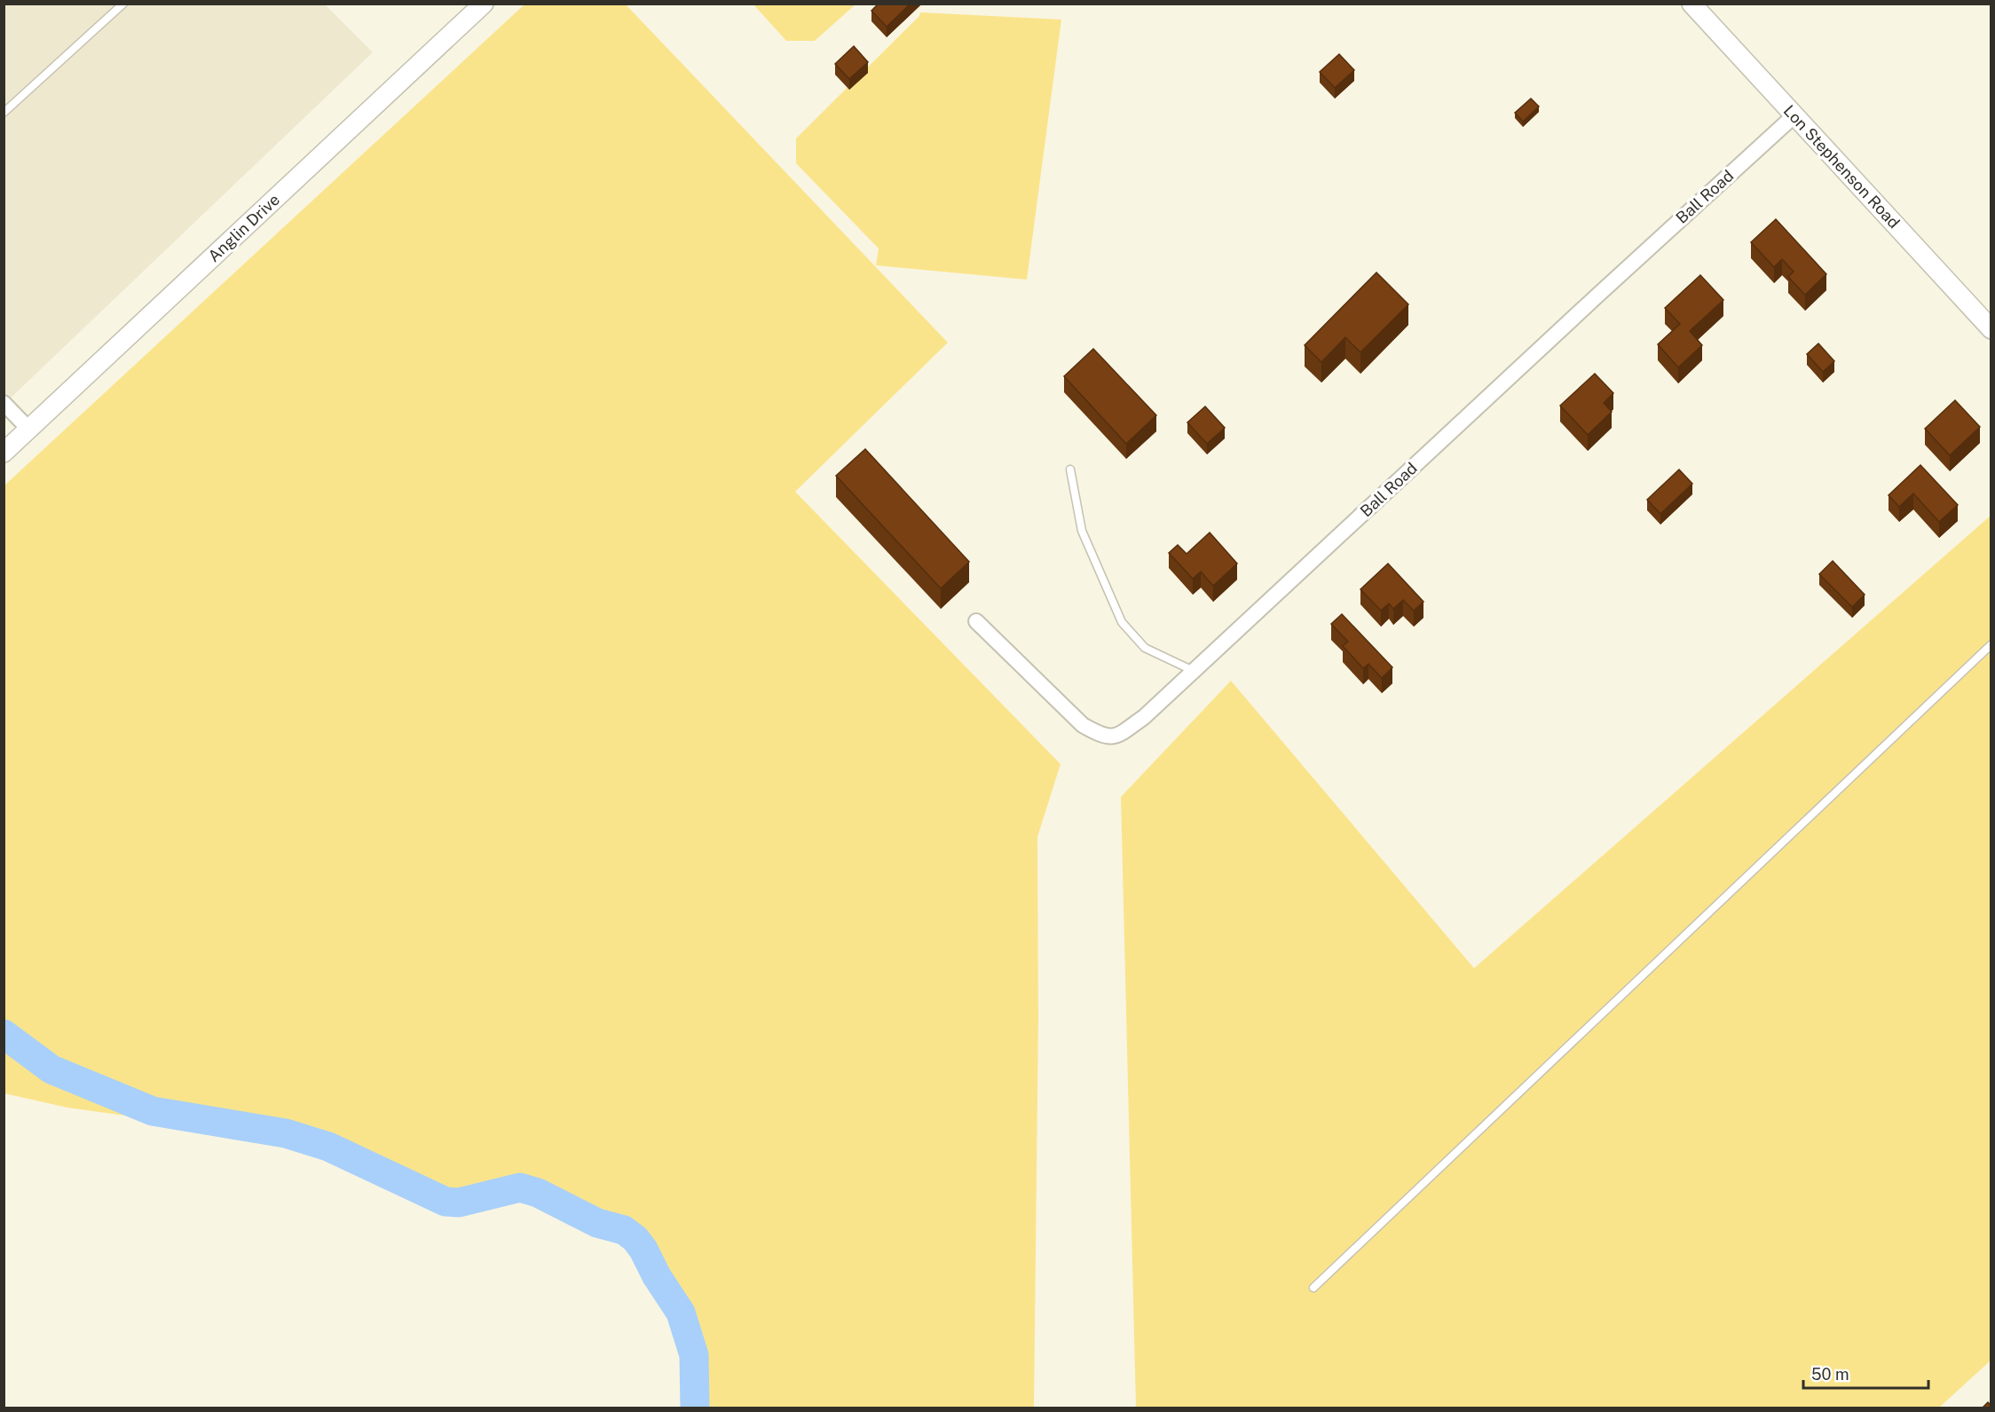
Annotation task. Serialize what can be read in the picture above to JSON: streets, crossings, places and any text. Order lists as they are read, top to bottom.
{
  "streets": {
    "street": ["Lon Stephenson Road", "Ball Road", "Anglin Drive"]
  },
  "crossings": [
    ["Lon Stephenson Road", "Ball Road"]
  ],
  "scale_bar": "50 m"
}
